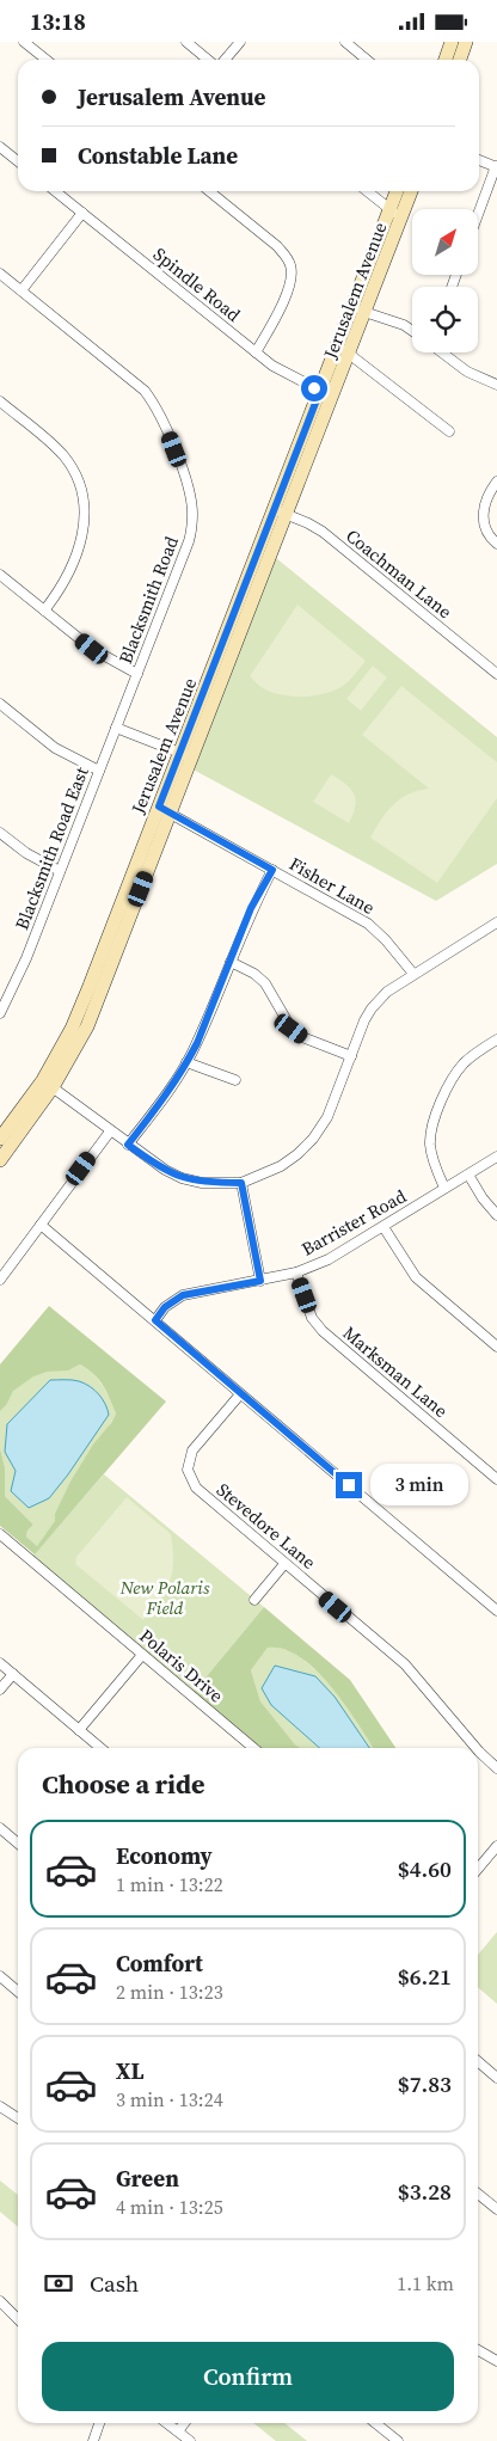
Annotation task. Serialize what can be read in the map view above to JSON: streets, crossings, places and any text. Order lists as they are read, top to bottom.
{
  "streets": {
    "main road": ["Jerusalem Avenue"],
    "street": [
      "Spindle Road",
      "Coachman Lane",
      "Blacksmith Road",
      "Blacksmith Road East",
      "Fisher Lane",
      "Barrister Road",
      "Marksman Lane",
      "Stevedore Lane",
      "Polaris Drive"
    ]
  },
  "crossings": [
    ["Spindle Road", "Jerusalem Avenue"],
    ["Jerusalem Avenue", "Coachman Lane"],
    ["Jerusalem Avenue", "Fisher Lane"],
    ["Blacksmith Road", "Blacksmith Road East"],
    ["Barrister Road", "Marksman Lane"]
  ],
  "parks": ["New Polaris Field"],
  "north": "top right",
  "page": {
    "status": "13:18",
    "banner": ["Jerusalem Avenue", "Constable Lane"],
    "bubble": "3 min",
    "heading": "Choose a ride",
    "list": [
      {
        "name": "Economy",
        "note": "1 min · 13:22",
        "value": "$4.60"
      },
      {
        "name": "Comfort",
        "note": "2 min · 13:23",
        "value": "$6.21"
      },
      {
        "name": "XL",
        "note": "3 min · 13:24",
        "value": "$7.83"
      },
      {
        "name": "Green",
        "note": "4 min · 13:25",
        "value": "$3.28"
      }
    ],
    "pay": ["Cash", "1.1 km"],
    "buttons": "Confirm"
  }
}
